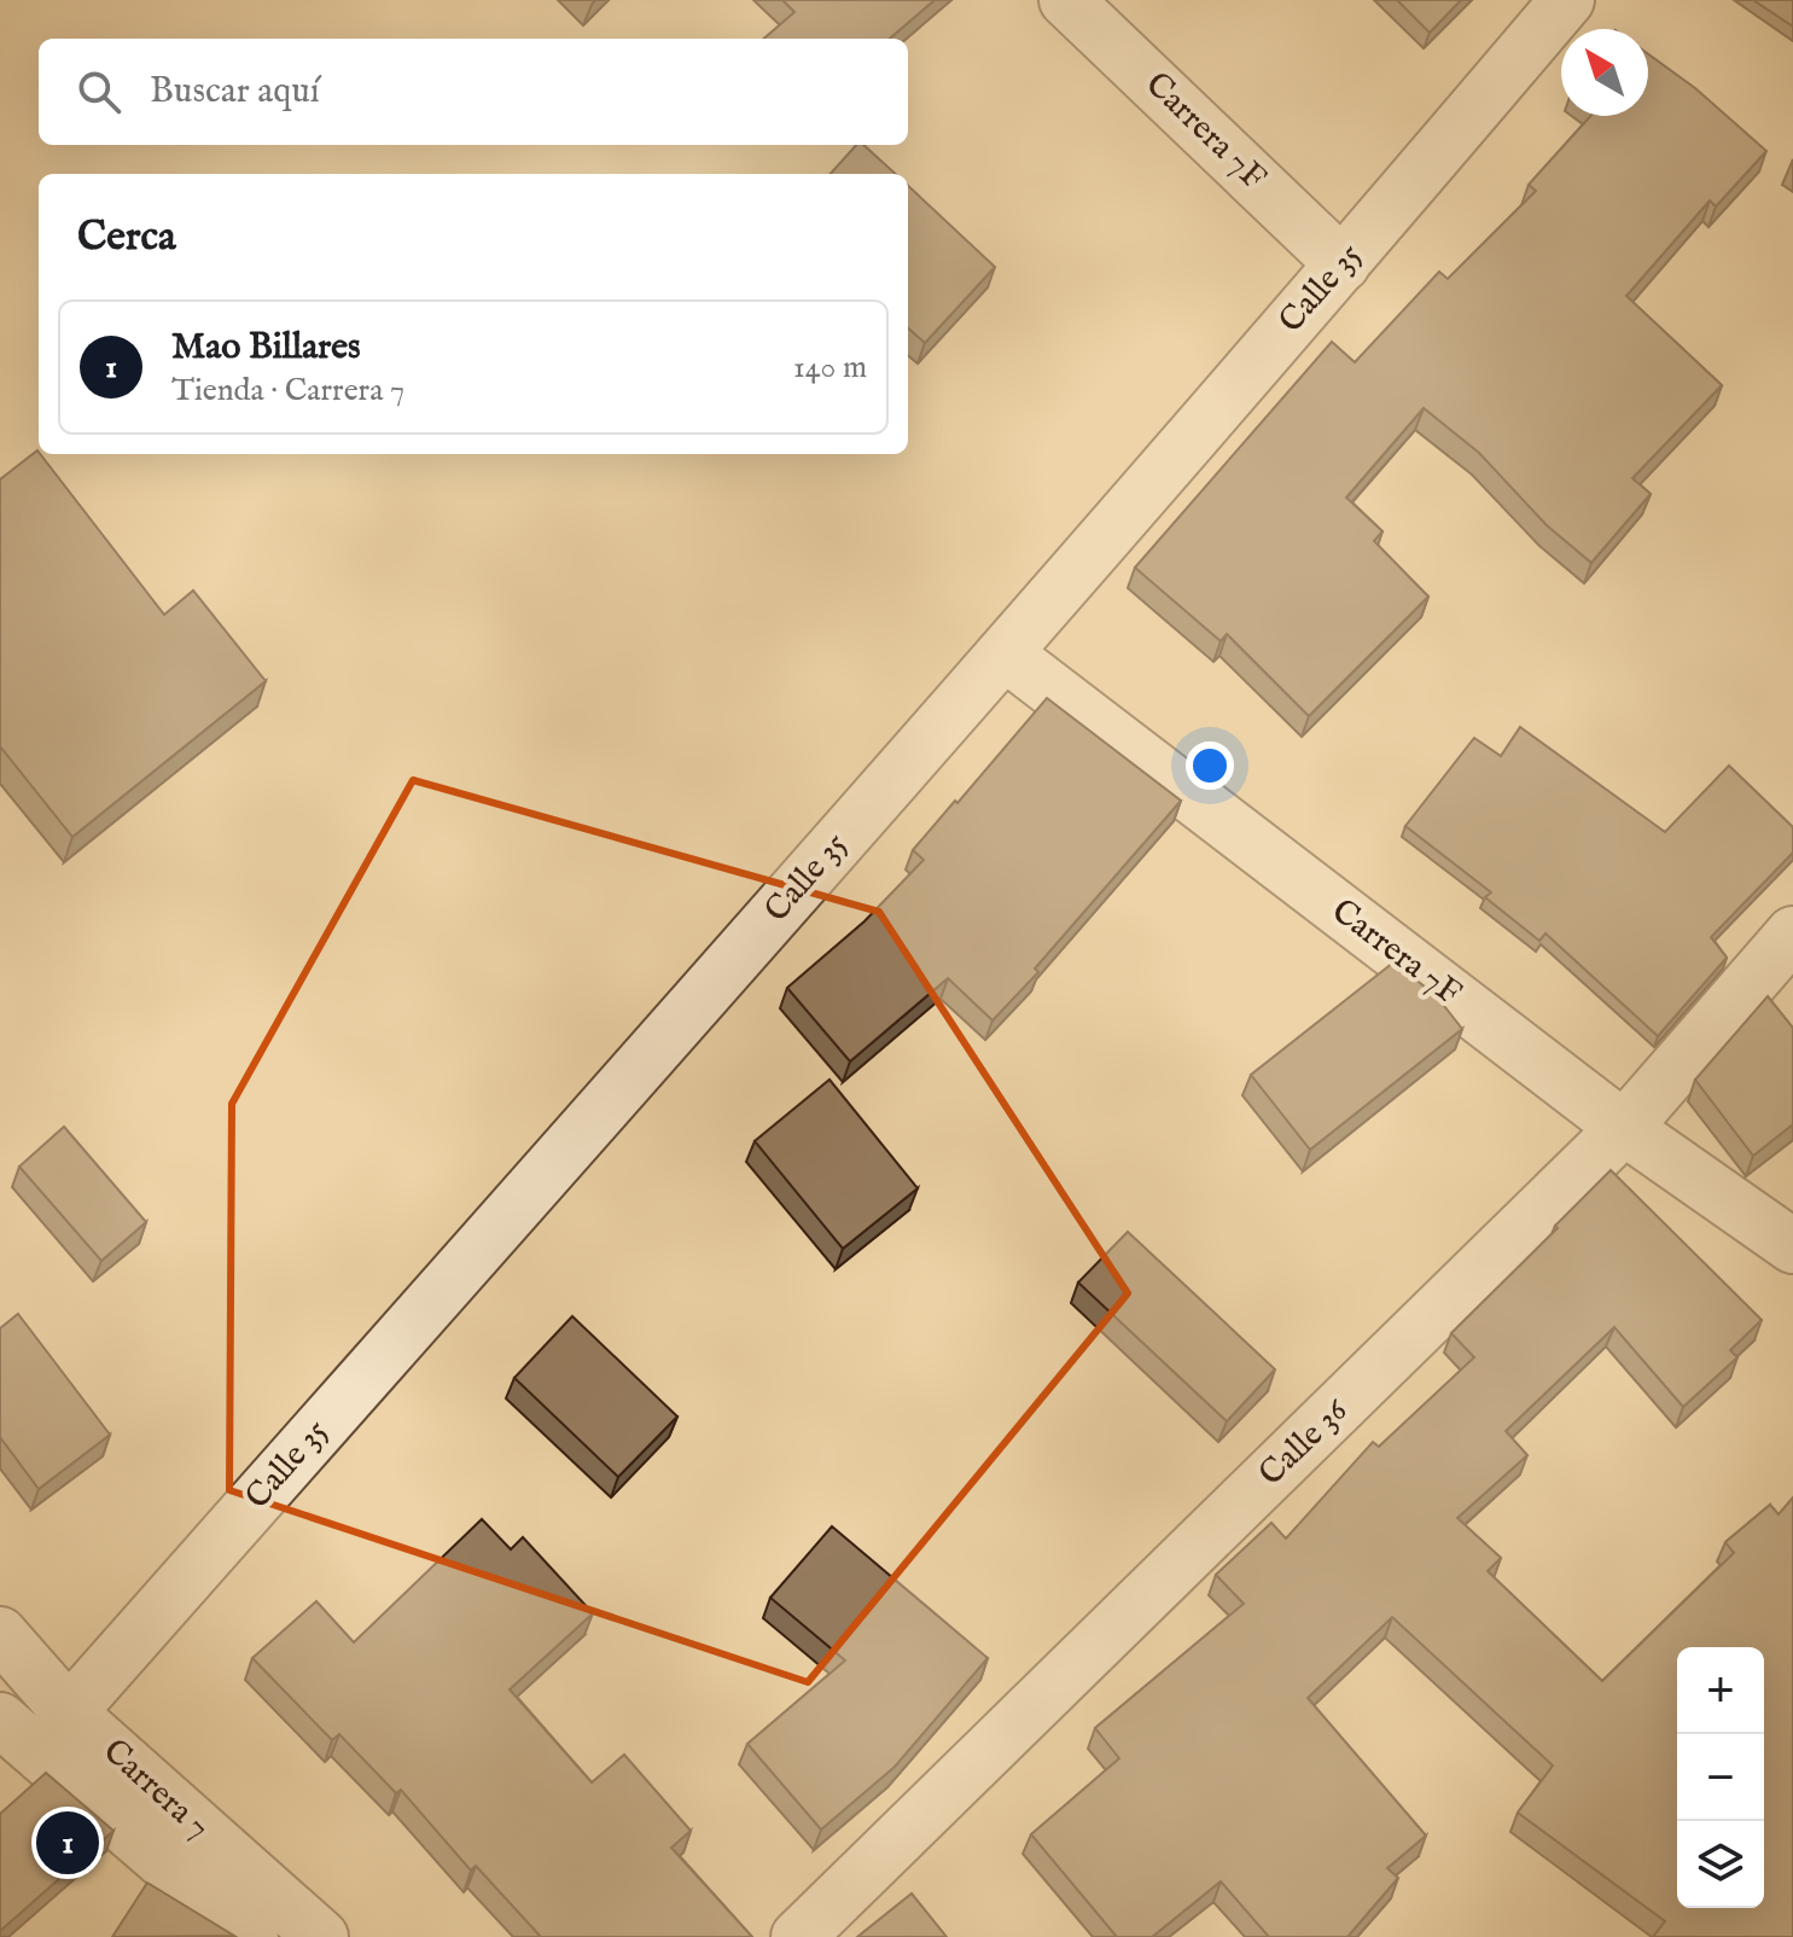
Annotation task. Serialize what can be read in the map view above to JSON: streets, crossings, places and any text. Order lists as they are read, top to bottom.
{
  "streets": {
    "street": [
      "Carrera 7F",
      "Calle 35",
      "Calle 36",
      "Carrera 7"
    ]
  },
  "crossings": [
    ["Carrera 7F", "Calle 35"],
    ["Carrera 7F", "Calle 36"],
    ["Calle 35", "Carrera 7"]
  ],
  "north": "top left",
  "page": {
    "search": "Buscar aquí",
    "heading": "Cerca",
    "list": [
      {
        "mark": "1",
        "name": "Mao Billares",
        "note": "Tienda · Carrera 7",
        "value": "140 m"
      }
    ],
    "map_buttons": ["+", "−"],
    "pins": "1"
  }
}
